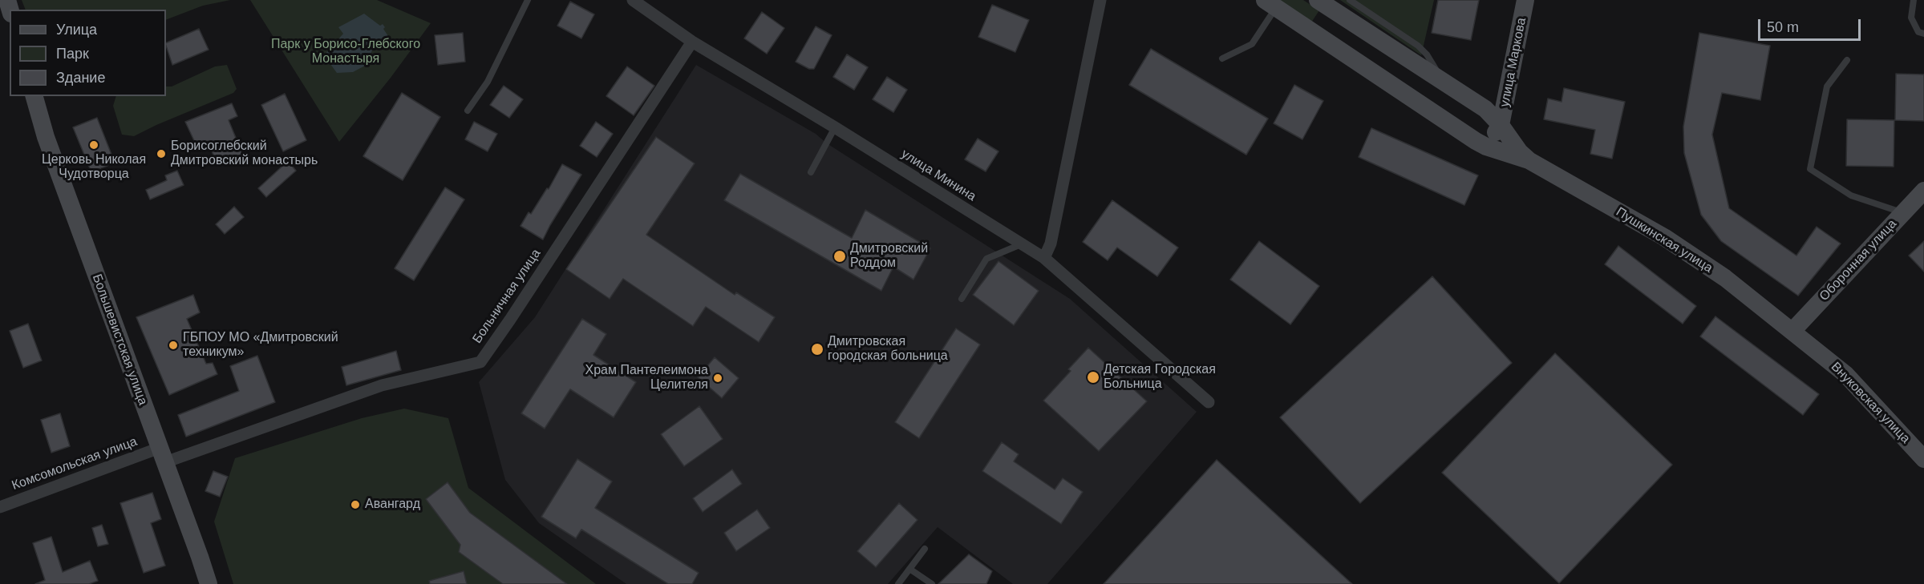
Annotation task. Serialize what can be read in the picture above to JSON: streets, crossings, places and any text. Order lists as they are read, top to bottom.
{
  "streets": {
    "main road": [
      "улица Маркова",
      "Пушкинская улица",
      "Оборонная улица",
      "Большевистская улица",
      "Внуковская улица"
    ],
    "street": ["улица Минина", "Больничная улица", "Комсомольская улица"]
  },
  "crossings": [
    ["улица Маркова", "Пушкинская улица"],
    ["улица Минина", "Больничная улица"],
    ["Пушкинская улица", "Оборонная улица"],
    ["Пушкинская улица", "Внуковская улица"],
    ["Оборонная улица", "Внуковская улица"],
    ["Больничная улица", "Большевистская улица"],
    ["Больничная улица", "Комсомольская улица"],
    ["Большевистская улица", "Комсомольская улица"]
  ],
  "parks": ["Парк у Борисо-Глебского Монастыря"],
  "places": [
    "Церковь Николая Чудотворца",
    "Борисоглебский Дмитровский монастырь",
    "Дмитровский Роддом",
    "ГБПОУ МО «Дмитровский техникум»",
    "Дмитровская городская больница",
    "Детская Городская Больница",
    "Храм Пантелеимона Целителя",
    "Авангард"
  ],
  "legend": ["Улица", "Парк", "Здание"],
  "scale_bar": "50 m"
}
